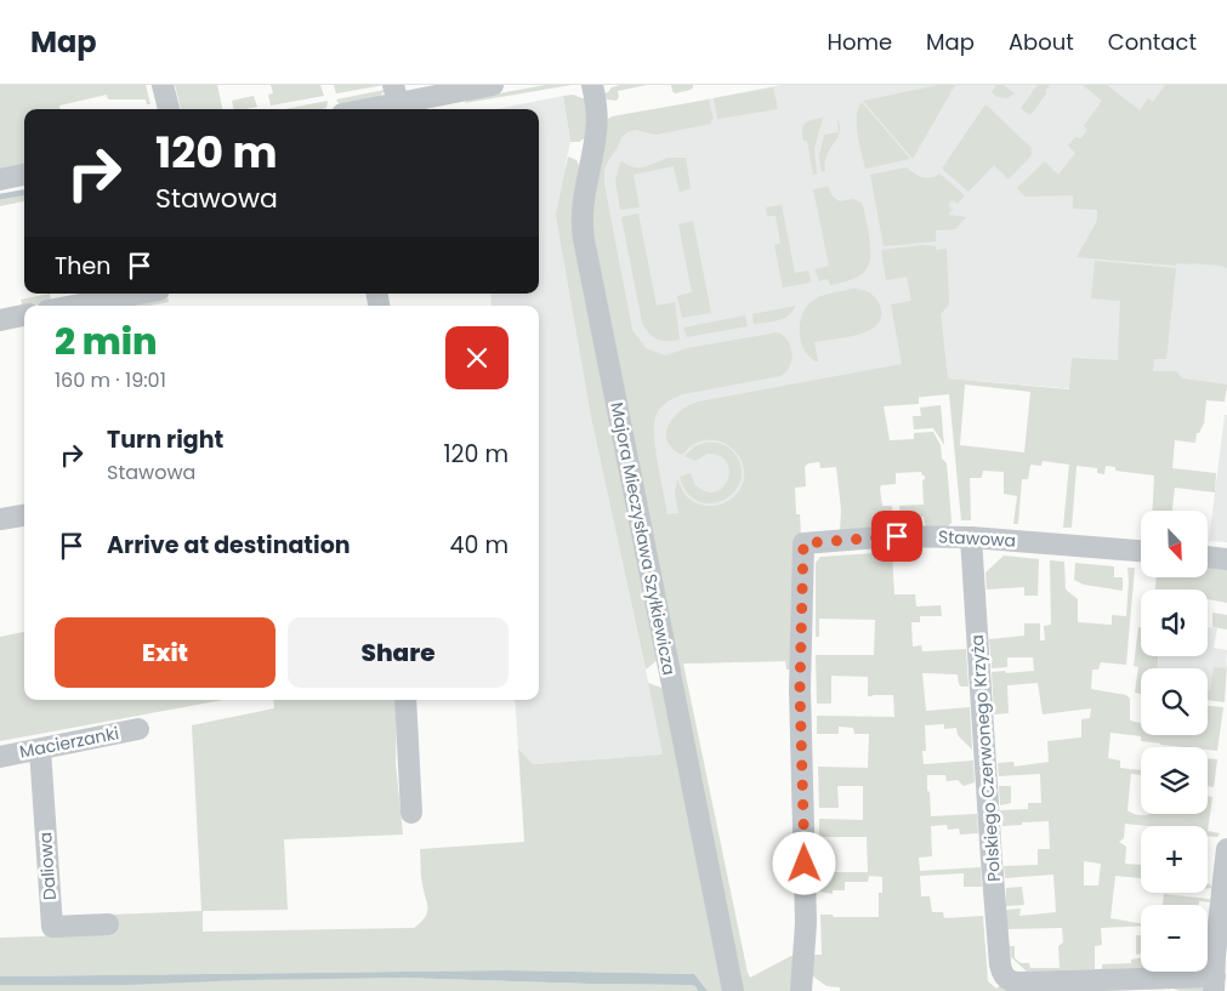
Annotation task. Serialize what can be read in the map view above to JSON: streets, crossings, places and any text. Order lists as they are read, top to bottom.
{
  "streets": {
    "street": [
      "Majora Mieczysława Szyłkiewicza",
      "Stawowa",
      "Macierzanki",
      "Polskiego Czerwonego Krzyża",
      "Daliowa"
    ]
  },
  "crossings": [
    ["Stawowa", "Polskiego Czerwonego Krzyża"],
    ["Macierzanki", "Daliowa"]
  ],
  "north": "bottom right",
  "page": {
    "header": "Map",
    "nav": [
      "Home",
      "Map",
      "About",
      "Contact"
    ],
    "turn": ["120 m", "Stawowa"],
    "then": "Then",
    "heading": ["2 min", "160 m · 19:01"],
    "list": [
      {
        "name": "Turn right",
        "note": "Stawowa",
        "value": "120 m"
      },
      {
        "name": "Arrive at destination",
        "value": "40 m"
      }
    ],
    "map_buttons": ["+", "−"],
    "buttons": ["Exit", "Share"]
  }
}
